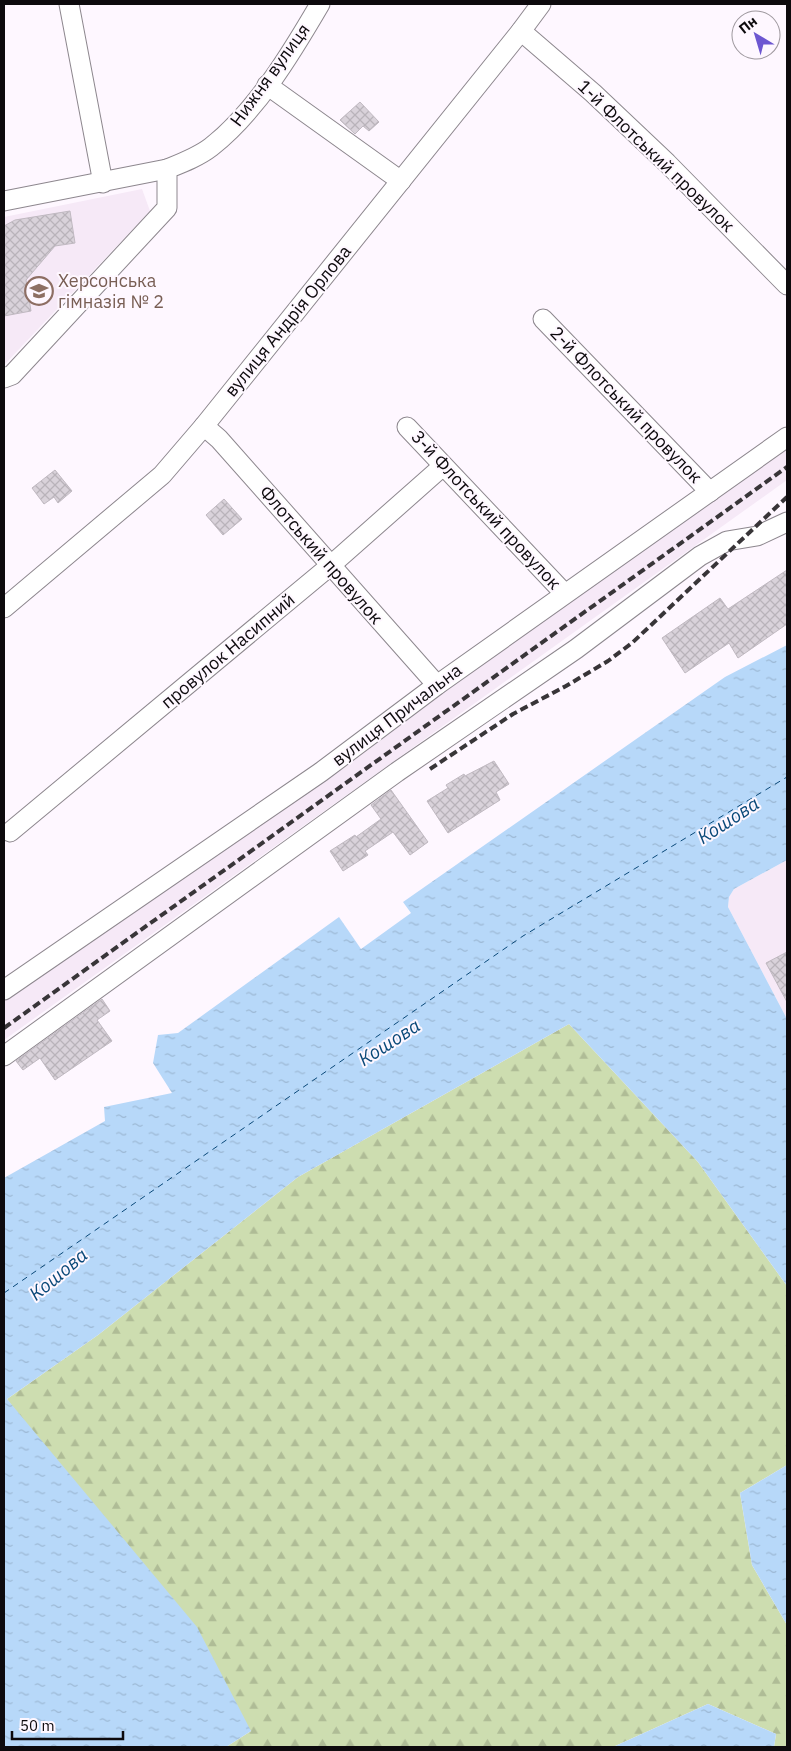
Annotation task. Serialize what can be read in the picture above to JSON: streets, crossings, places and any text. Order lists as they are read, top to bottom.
{
  "streets": {
    "street": [
      "Нижня вулиця",
      "1-й Флотський провулок",
      "вулиця Андрія Орлова",
      "2-й Флотський провулок",
      "3-й Флотський провулок",
      "Флотський провулок",
      "провулок Насипний",
      "вулиця Причальна"
    ]
  },
  "crossings": [
    ["1-й Флотський провулок", "вулиця Андрія Орлова"],
    ["вулиця Андрія Орлова", "Флотський провулок"],
    ["2-й Флотський провулок", "вулиця Причальна"],
    ["3-й Флотський провулок", "провулок Насипний"],
    ["3-й Флотський провулок", "вулиця Причальна"],
    ["Флотський провулок", "провулок Насипний"],
    ["Флотський провулок", "вулиця Причальна"]
  ],
  "water": ["Кошова"],
  "places": {
    "school or university": ["Херсонська гімназія № 2"]
  },
  "scale_bar": "50 m",
  "north": "top left"
}
